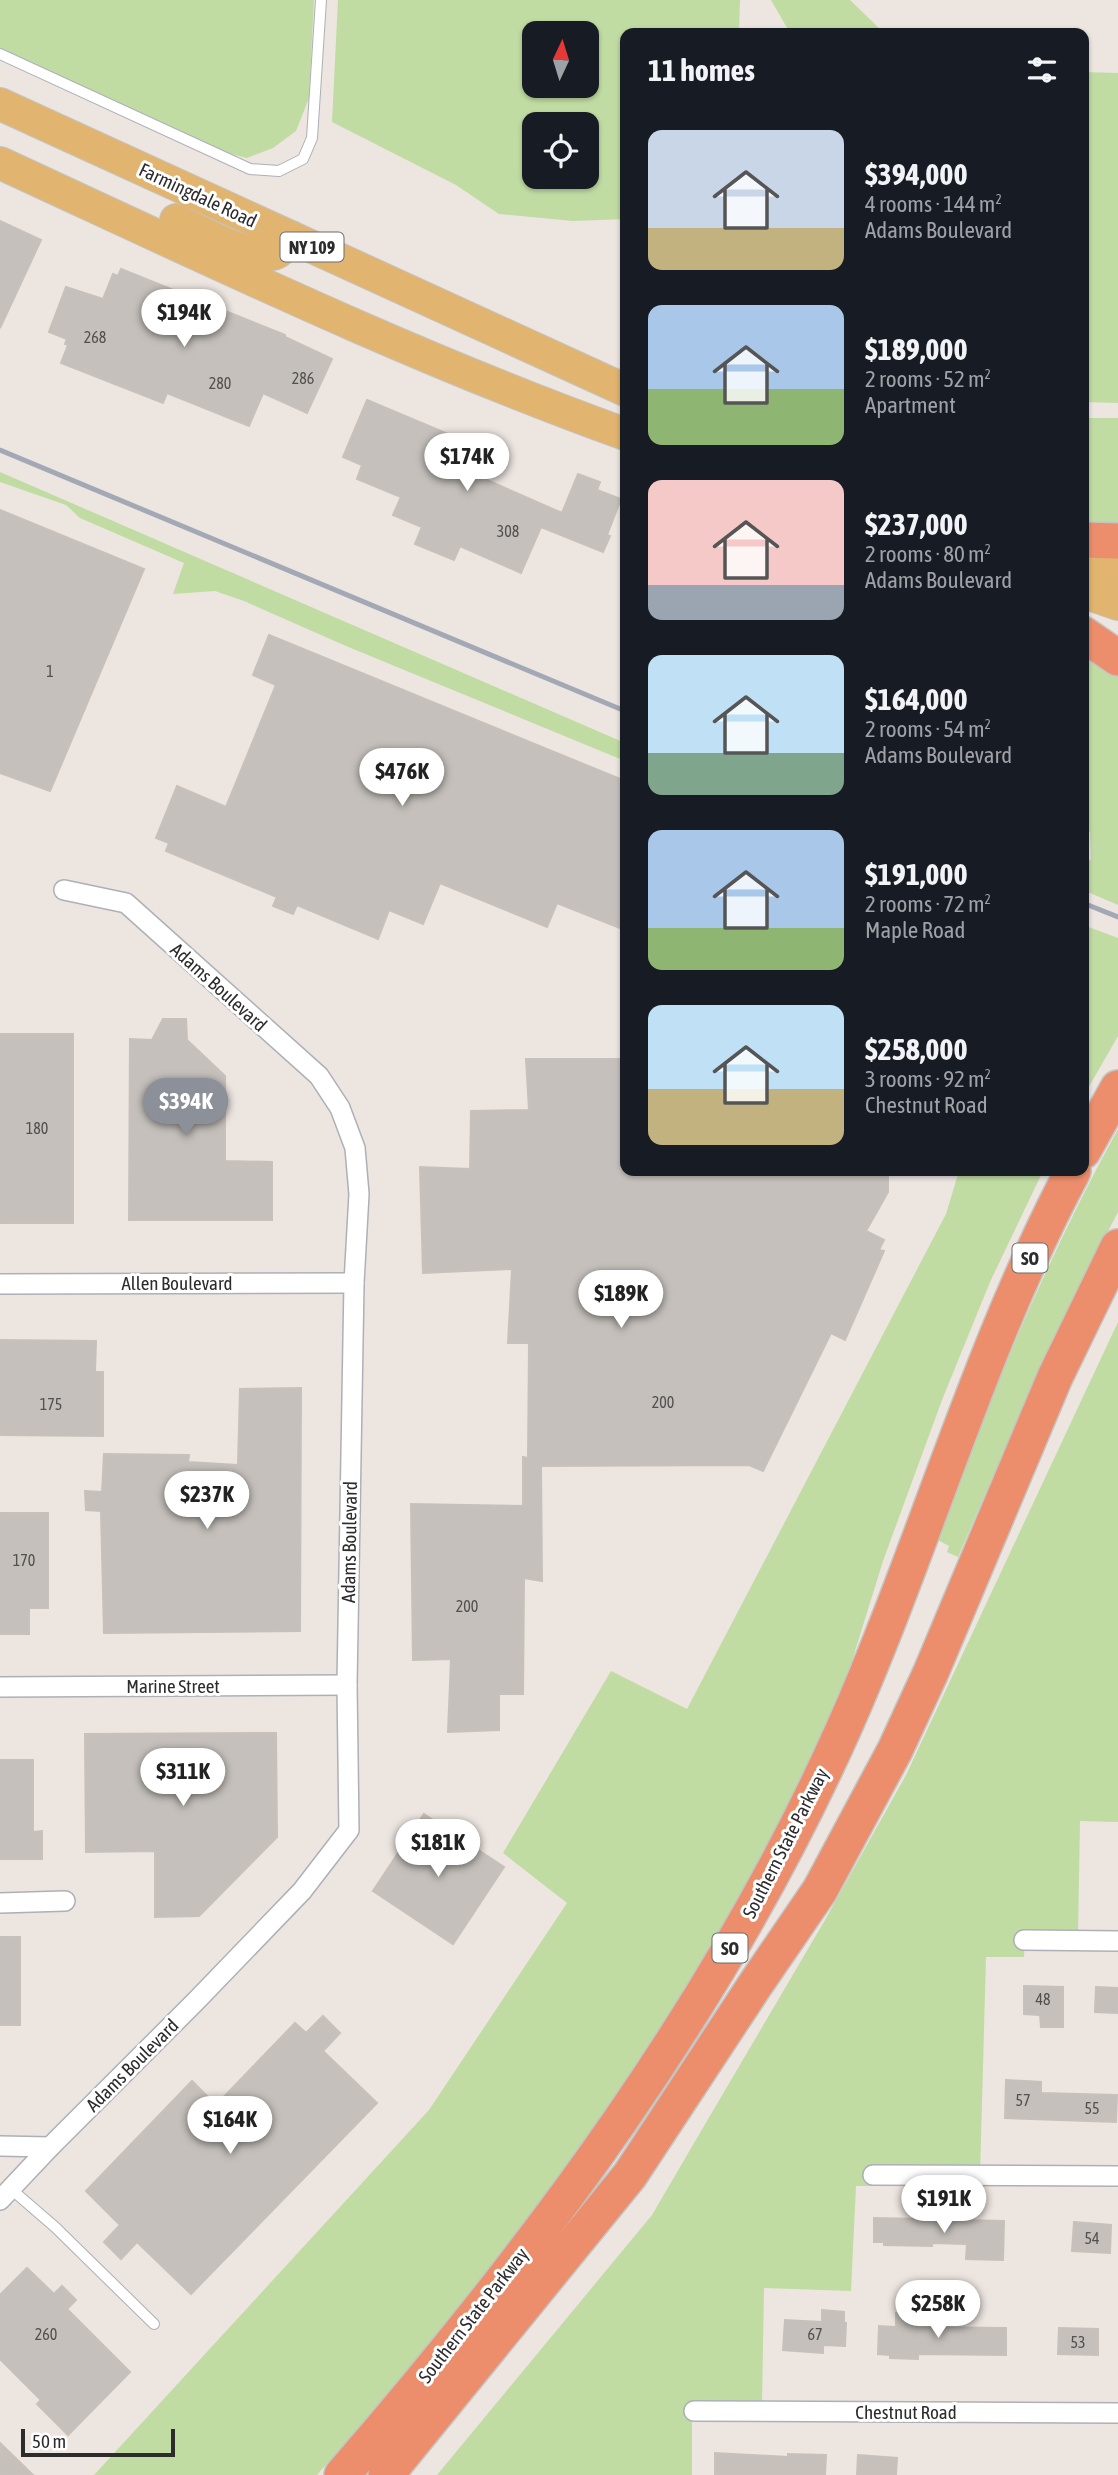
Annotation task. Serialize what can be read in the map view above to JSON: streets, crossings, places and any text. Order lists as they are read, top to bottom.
{
  "streets": {
    "highway": ["SO", "Southern State Parkway"],
    "main road": ["Farmingdale Road", "NY 109"],
    "street": [
      "Adams Boulevard",
      "Allen Boulevard",
      "Marine Street",
      "Chestnut Road"
    ]
  },
  "crossings": [
    ["Adams Boulevard", "Allen Boulevard"],
    ["Adams Boulevard", "Marine Street"]
  ],
  "house_numbers": [
    "268",
    "286",
    "280",
    "308",
    "1",
    "180",
    "200",
    "175",
    "170",
    "200",
    "48",
    "57",
    "55",
    "54",
    "260",
    "67",
    "53"
  ],
  "scale_bar": "50 m",
  "north": "top",
  "page": {
    "heading": "11 homes",
    "list": [
      {
        "name": "$394,000",
        "note": "4 rooms · 144 m² · Adams Boulevard"
      },
      {
        "name": "$189,000",
        "note": "2 rooms · 52 m² · Apartment"
      },
      {
        "name": "$237,000",
        "note": "2 rooms · 80 m² · Adams Boulevard"
      },
      {
        "name": "$164,000",
        "note": "2 rooms · 54 m² · Adams Boulevard"
      },
      {
        "name": "$191,000",
        "note": "2 rooms · 72 m² · Maple Road"
      },
      {
        "name": "$258,000",
        "note": "3 rooms · 92 m² · Chestnut Road"
      }
    ],
    "price": [
      "$194K",
      "$174K",
      "$476K",
      "$394K",
      "$189K",
      "$237K",
      "$311K",
      "$181K",
      "$164K",
      "$191K",
      "$258K"
    ],
    "scale": "50 m"
  }
}
